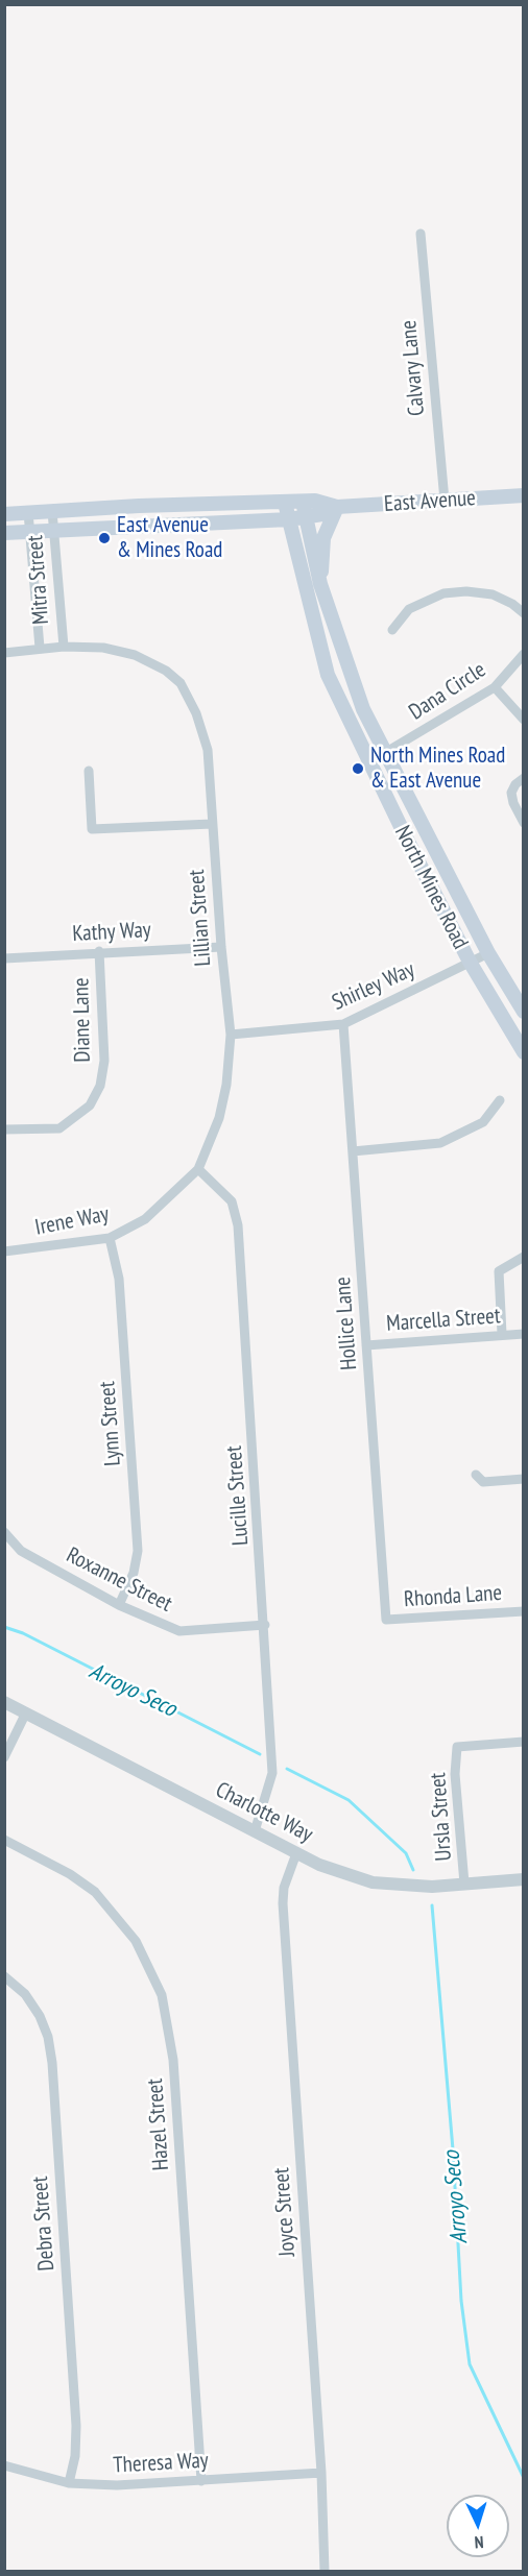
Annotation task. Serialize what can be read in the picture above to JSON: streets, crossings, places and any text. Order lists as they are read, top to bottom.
{
  "streets": {
    "main road": ["East Avenue", "North Mines Road"],
    "street": [
      "Calvary Lane",
      "Mitra Street",
      "Dana Circle",
      "Lillian Street",
      "Kathy Way",
      "Shirley Way",
      "Diane Lane",
      "Irene Way",
      "Marcella Street",
      "Hollice Lane",
      "Lynn Street",
      "Lucille Street",
      "Roxanne Street",
      "Rhonda Lane",
      "Charlotte Way",
      "Ursla Street",
      "Hazel Street",
      "Joyce Street",
      "Debra Street",
      "Theresa Way"
    ]
  },
  "crossings": [
    ["Calvary Lane", "East Avenue"],
    ["East Avenue", "Mitra Street"],
    ["East Avenue", "North Mines Road"],
    ["Mitra Street", "Lillian Street"],
    ["Dana Circle", "North Mines Road"],
    ["North Mines Road", "Shirley Way"],
    ["Lillian Street", "Kathy Way"],
    ["Lillian Street", "Shirley Way"],
    ["Lillian Street", "Irene Way"],
    ["Lillian Street", "Lucille Street"],
    ["Kathy Way", "Diane Lane"],
    ["Shirley Way", "Hollice Lane"],
    ["Irene Way", "Lynn Street"],
    ["Irene Way", "Lucille Street"],
    ["Marcella Street", "Hollice Lane"],
    ["Hollice Lane", "Rhonda Lane"],
    ["Lynn Street", "Roxanne Street"],
    ["Lucille Street", "Roxanne Street"],
    ["Lucille Street", "Charlotte Way"],
    ["Charlotte Way", "Ursla Street"],
    ["Charlotte Way", "Joyce Street"],
    ["Hazel Street", "Theresa Way"],
    ["Joyce Street", "Theresa Way"],
    ["Debra Street", "Theresa Way"]
  ],
  "water": ["Arroyo Seco"],
  "places": ["East Avenue & Mines Road", "North Mines Road & East Avenue"],
  "north": "bottom"
}
